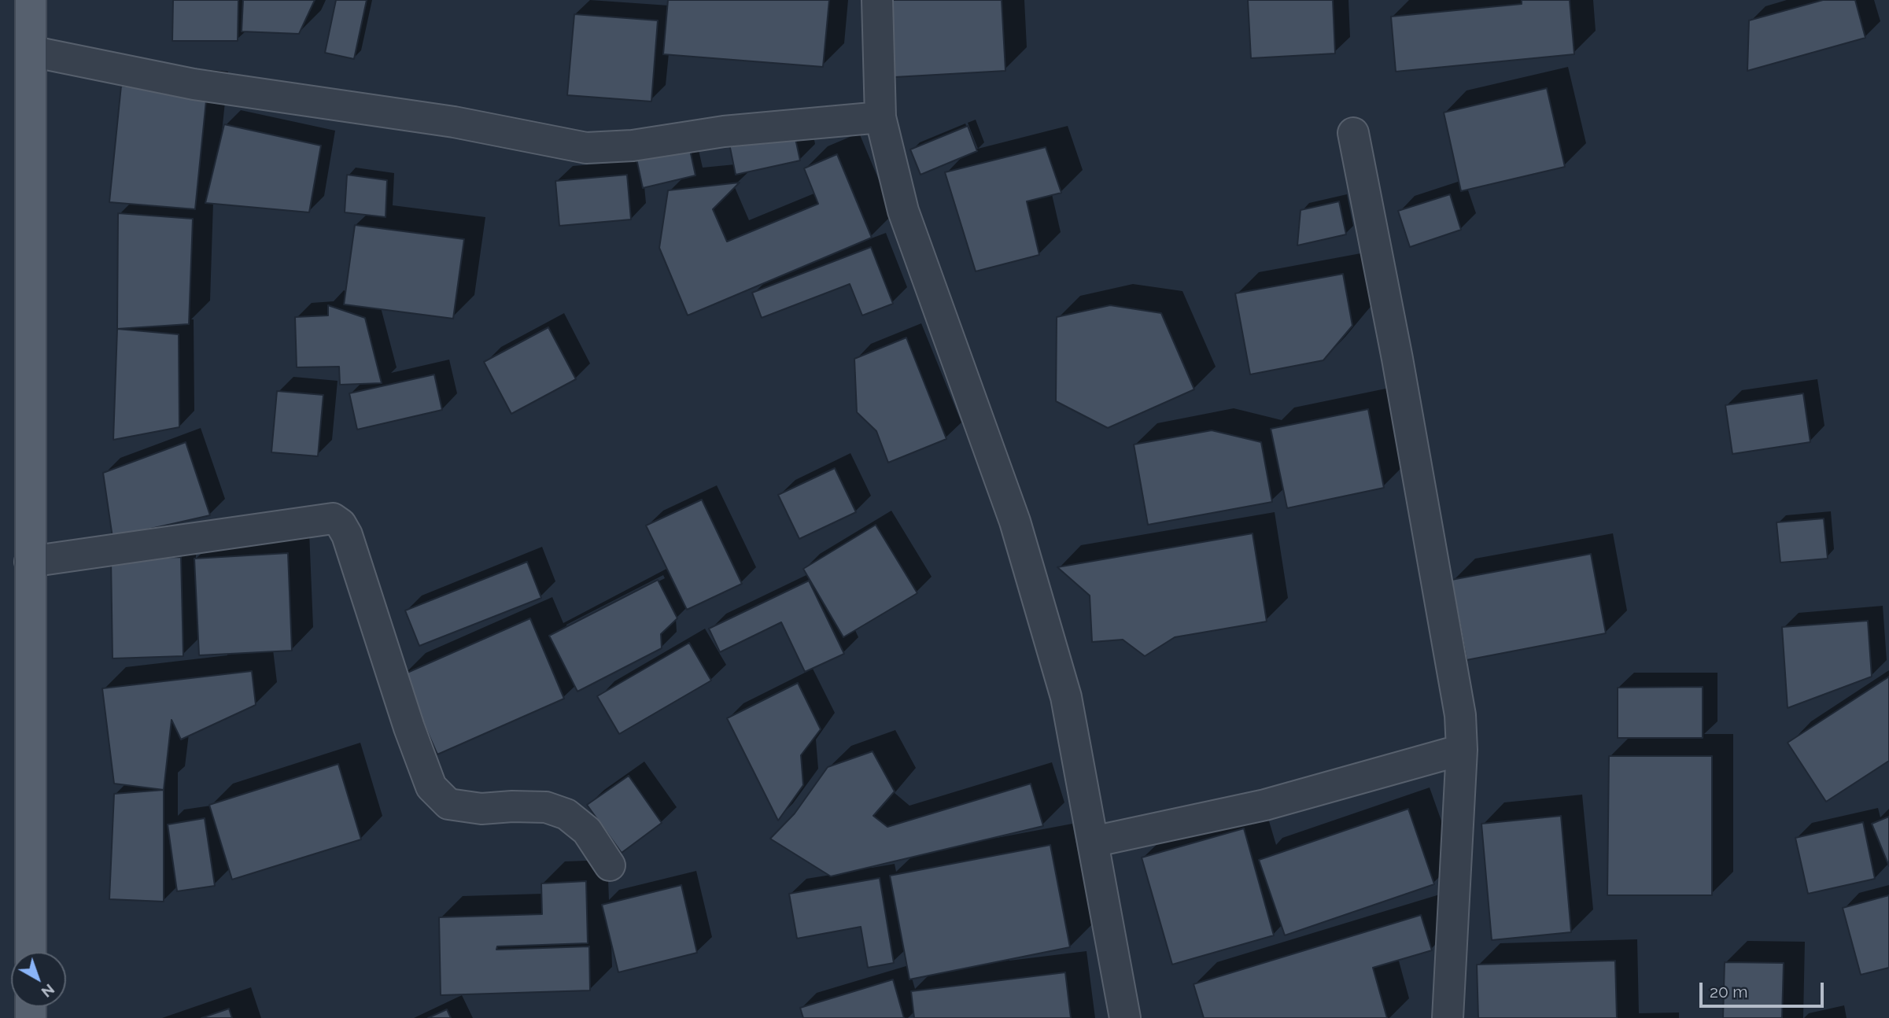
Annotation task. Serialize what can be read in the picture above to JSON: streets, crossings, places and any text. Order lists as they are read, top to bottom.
{
  "scale_bar": "20 m",
  "north": "bottom right"
}
